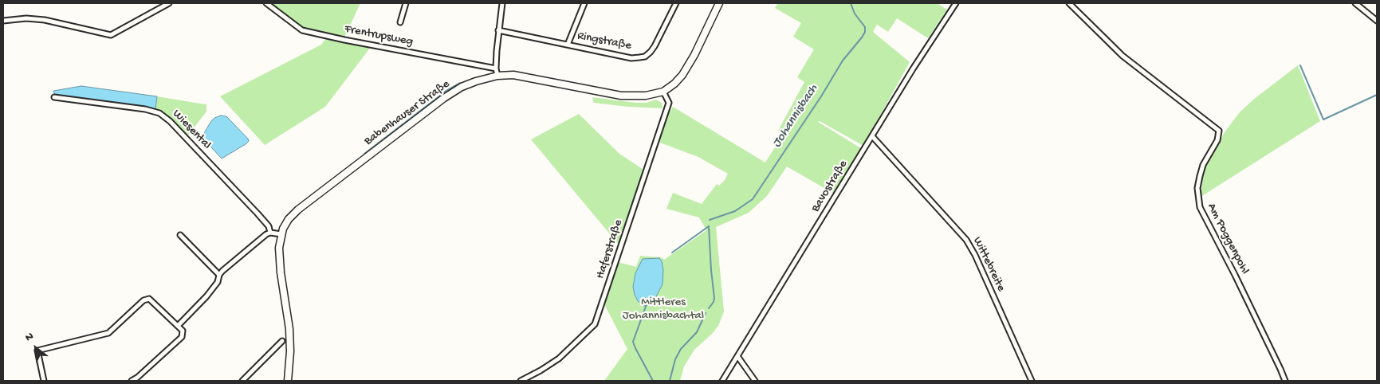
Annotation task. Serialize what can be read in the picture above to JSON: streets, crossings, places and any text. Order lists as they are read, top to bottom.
{
  "streets": {
    "main road": ["Babenhauser Straße"],
    "street": [
      "Frentrupsweg",
      "Ringstraße",
      "Wiesental",
      "Bavostraße",
      "Am Poggenpohl",
      "Haferstraße",
      "Wittebreite"
    ]
  },
  "crossings": [
    ["Babenhauser Straße", "Haferstraße"],
    ["Bavostraße", "Wittebreite"]
  ],
  "water": ["Johannisbach"],
  "parks": ["Mittleres Johannisbachtal"],
  "north": "top left"
}
